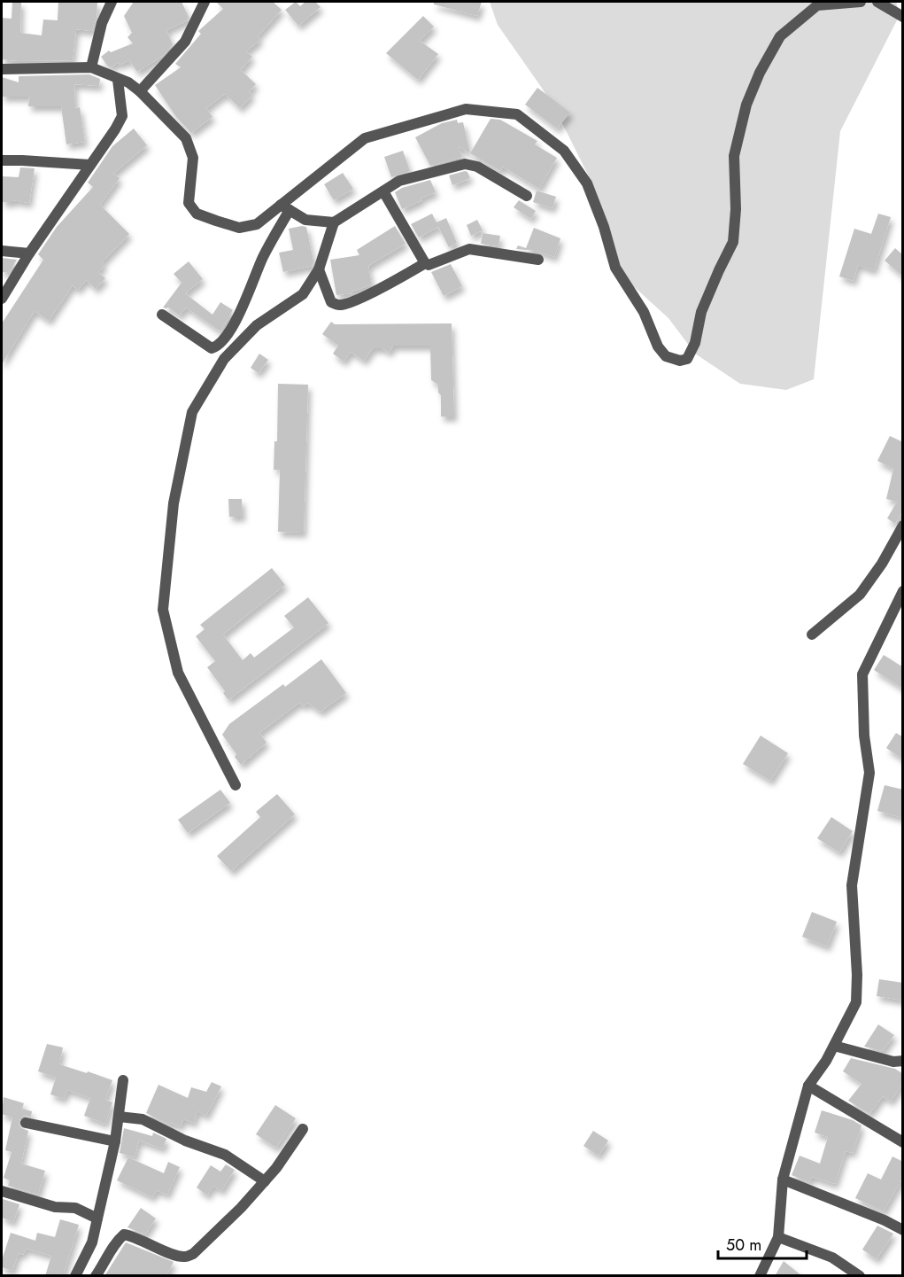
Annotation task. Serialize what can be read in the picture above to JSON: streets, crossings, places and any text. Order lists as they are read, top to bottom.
{
  "scale_bar": "50 m"
}
